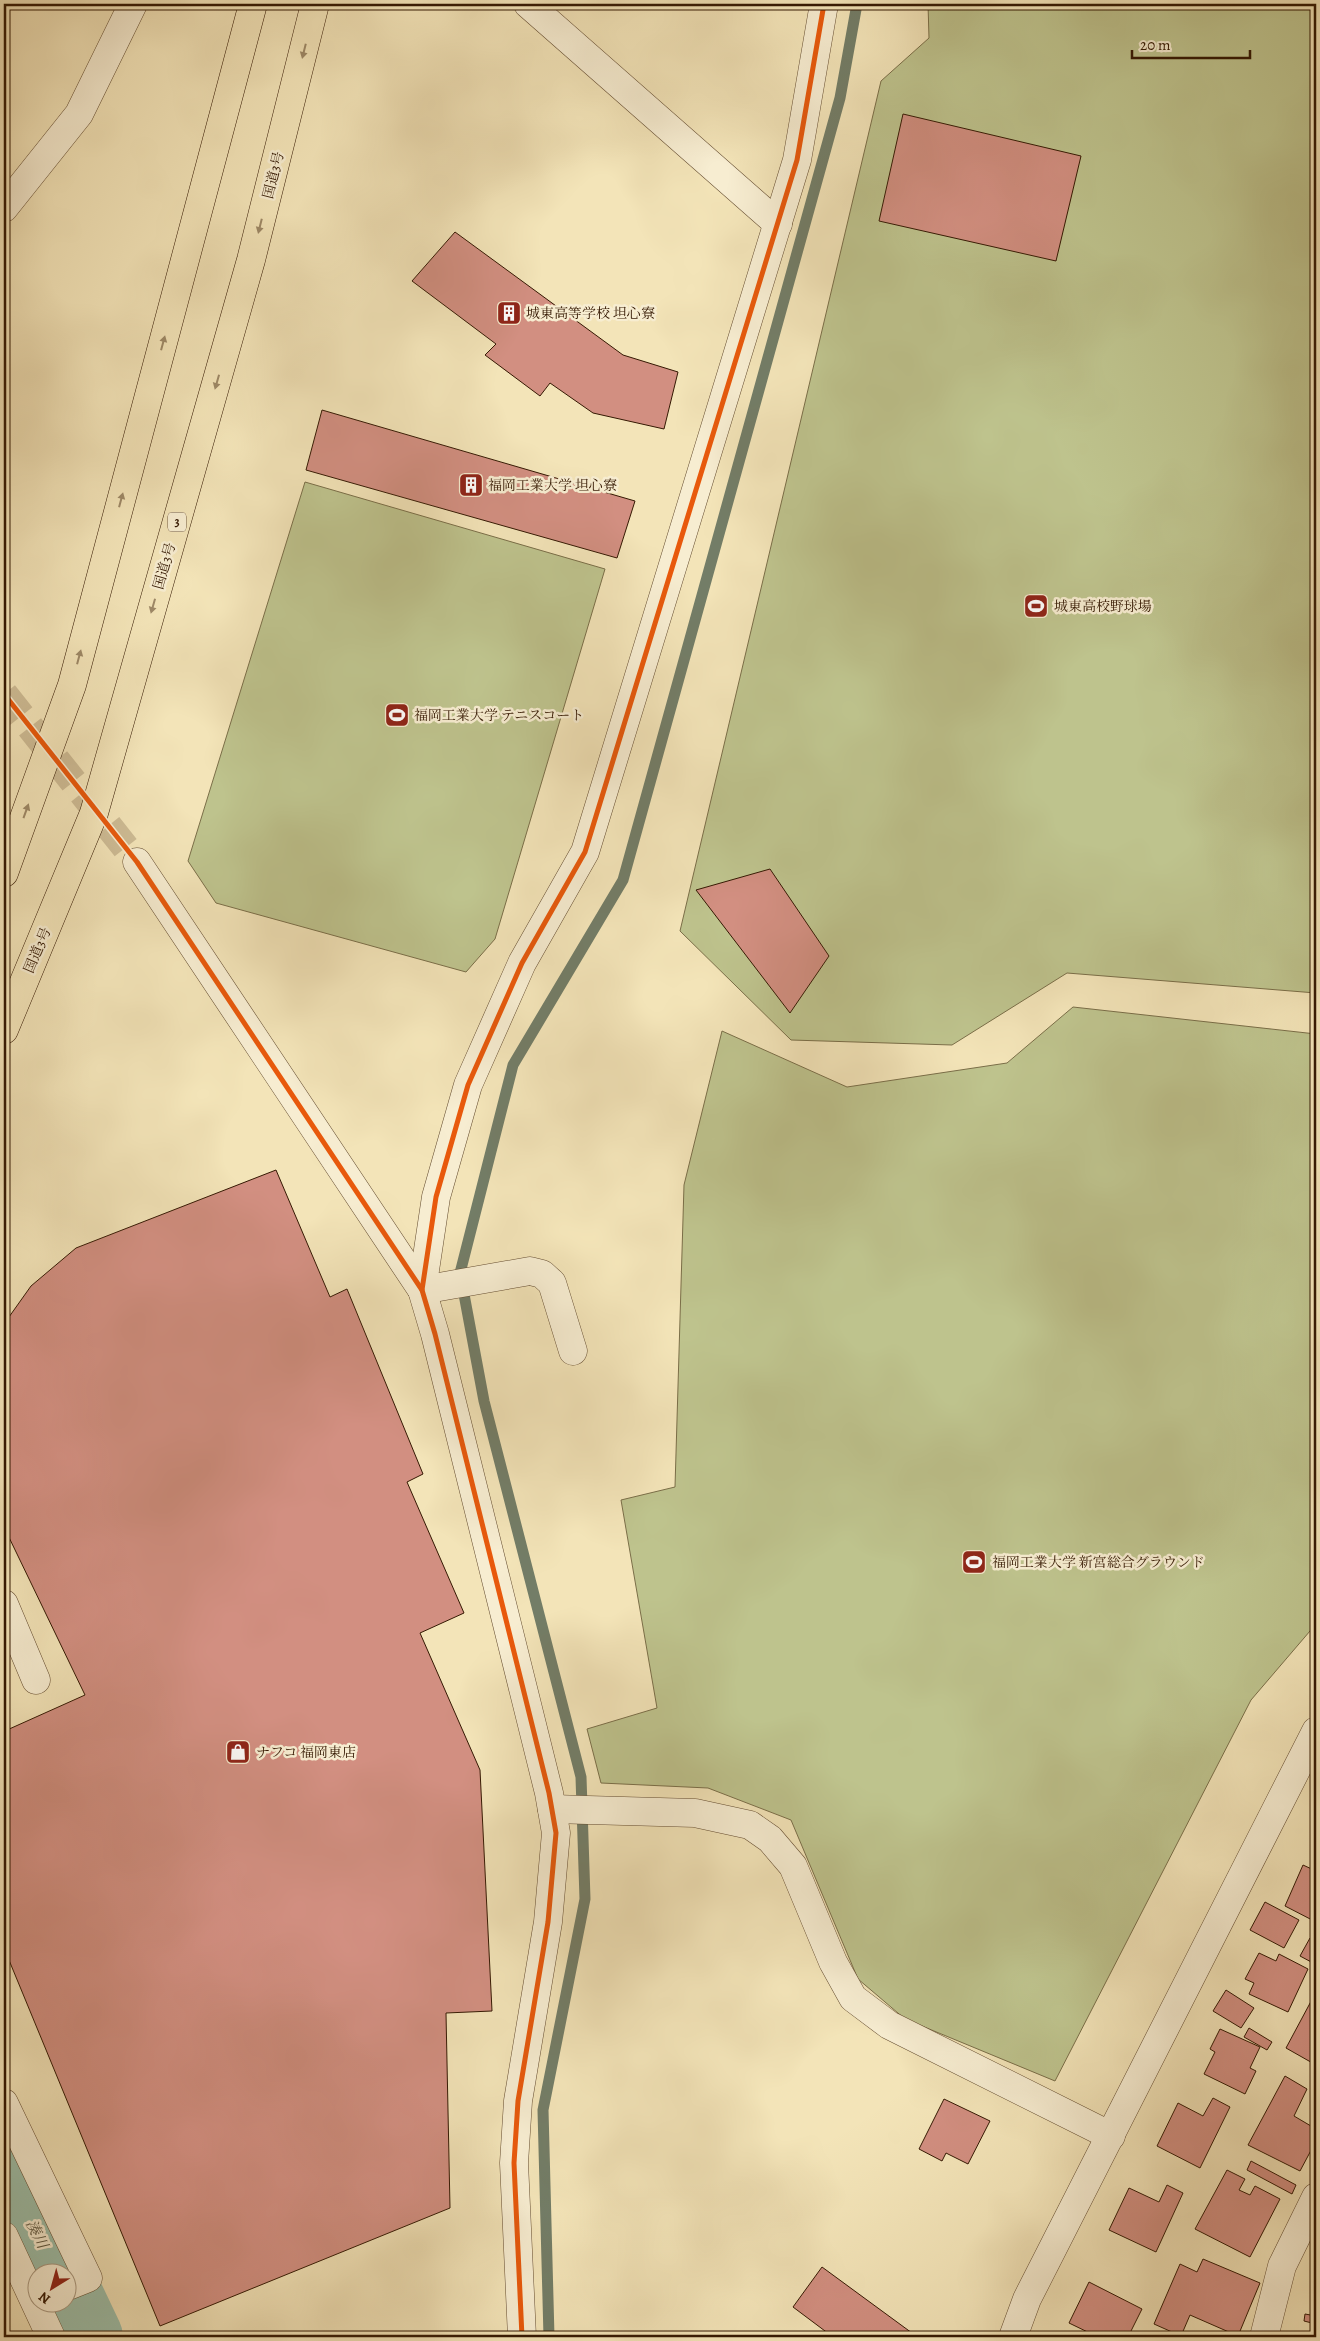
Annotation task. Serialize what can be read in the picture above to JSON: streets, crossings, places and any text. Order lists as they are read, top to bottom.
{
  "streets": {
    "highway": ["国道3号", "3"]
  },
  "water": ["湊川"],
  "places": {
    "building": ["城東高等学校 坦心寮", "福岡工業大学 坦心寮"],
    "sports": ["城東高校野球場", "福岡工業大学 テニスコート", "福岡工業大学 新宮総合グラウンド"],
    "shop": ["ナフコ 福岡東店"]
  },
  "scale_bar": "20 m",
  "north": "bottom left"
}
